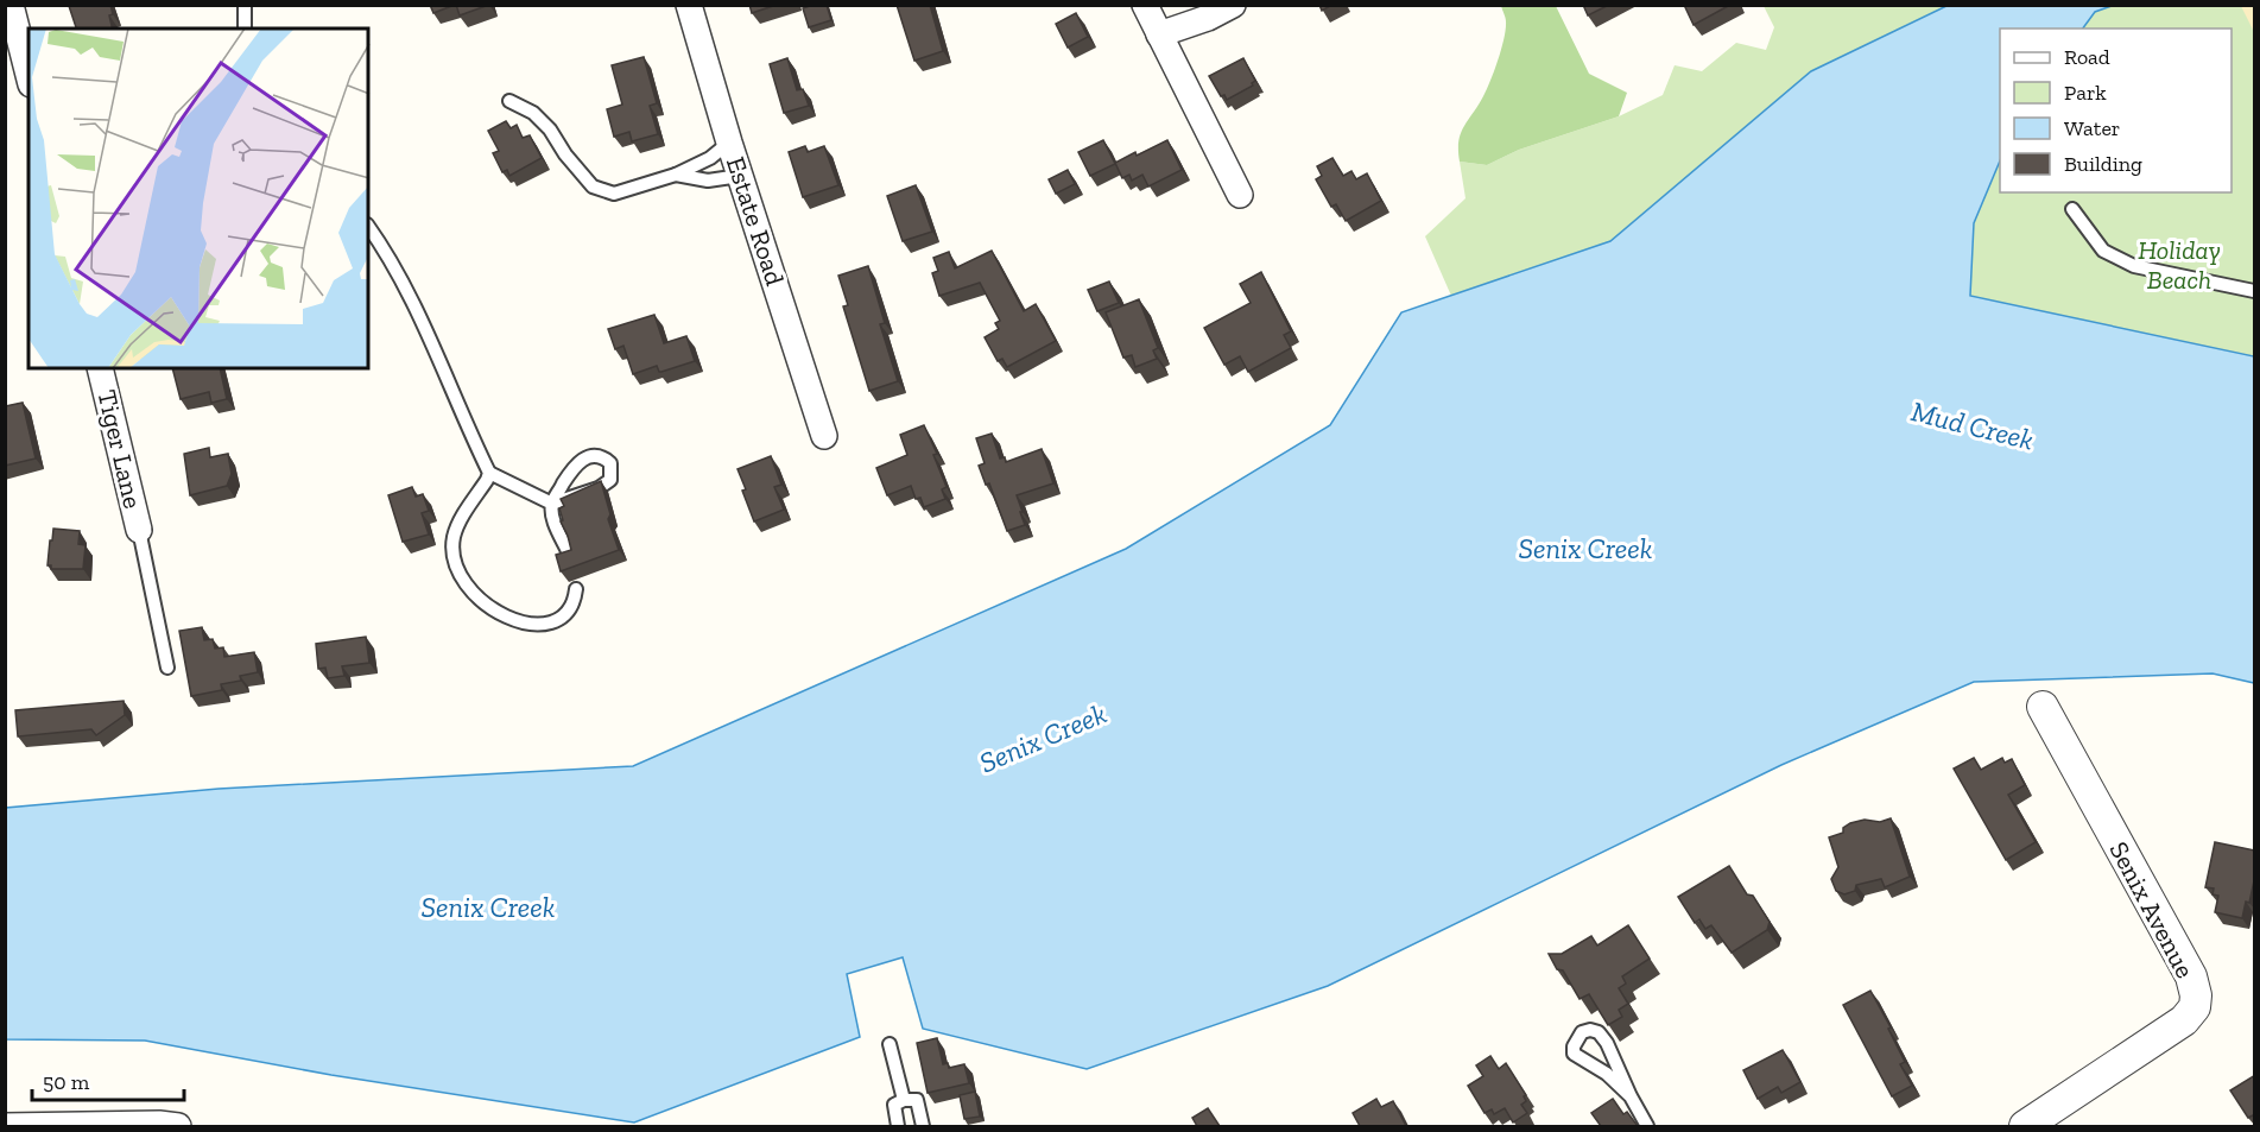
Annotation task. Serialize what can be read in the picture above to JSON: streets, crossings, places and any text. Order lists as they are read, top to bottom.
{
  "streets": {
    "street": ["Estate Road", "Tiger Lane", "Senix Avenue"]
  },
  "water": ["Mud Creek", "Senix Creek"],
  "parks": ["Holiday Beach"],
  "legend": [
    "Road",
    "Park",
    "Water",
    "Building"
  ],
  "scale_bar": "50 m"
}
